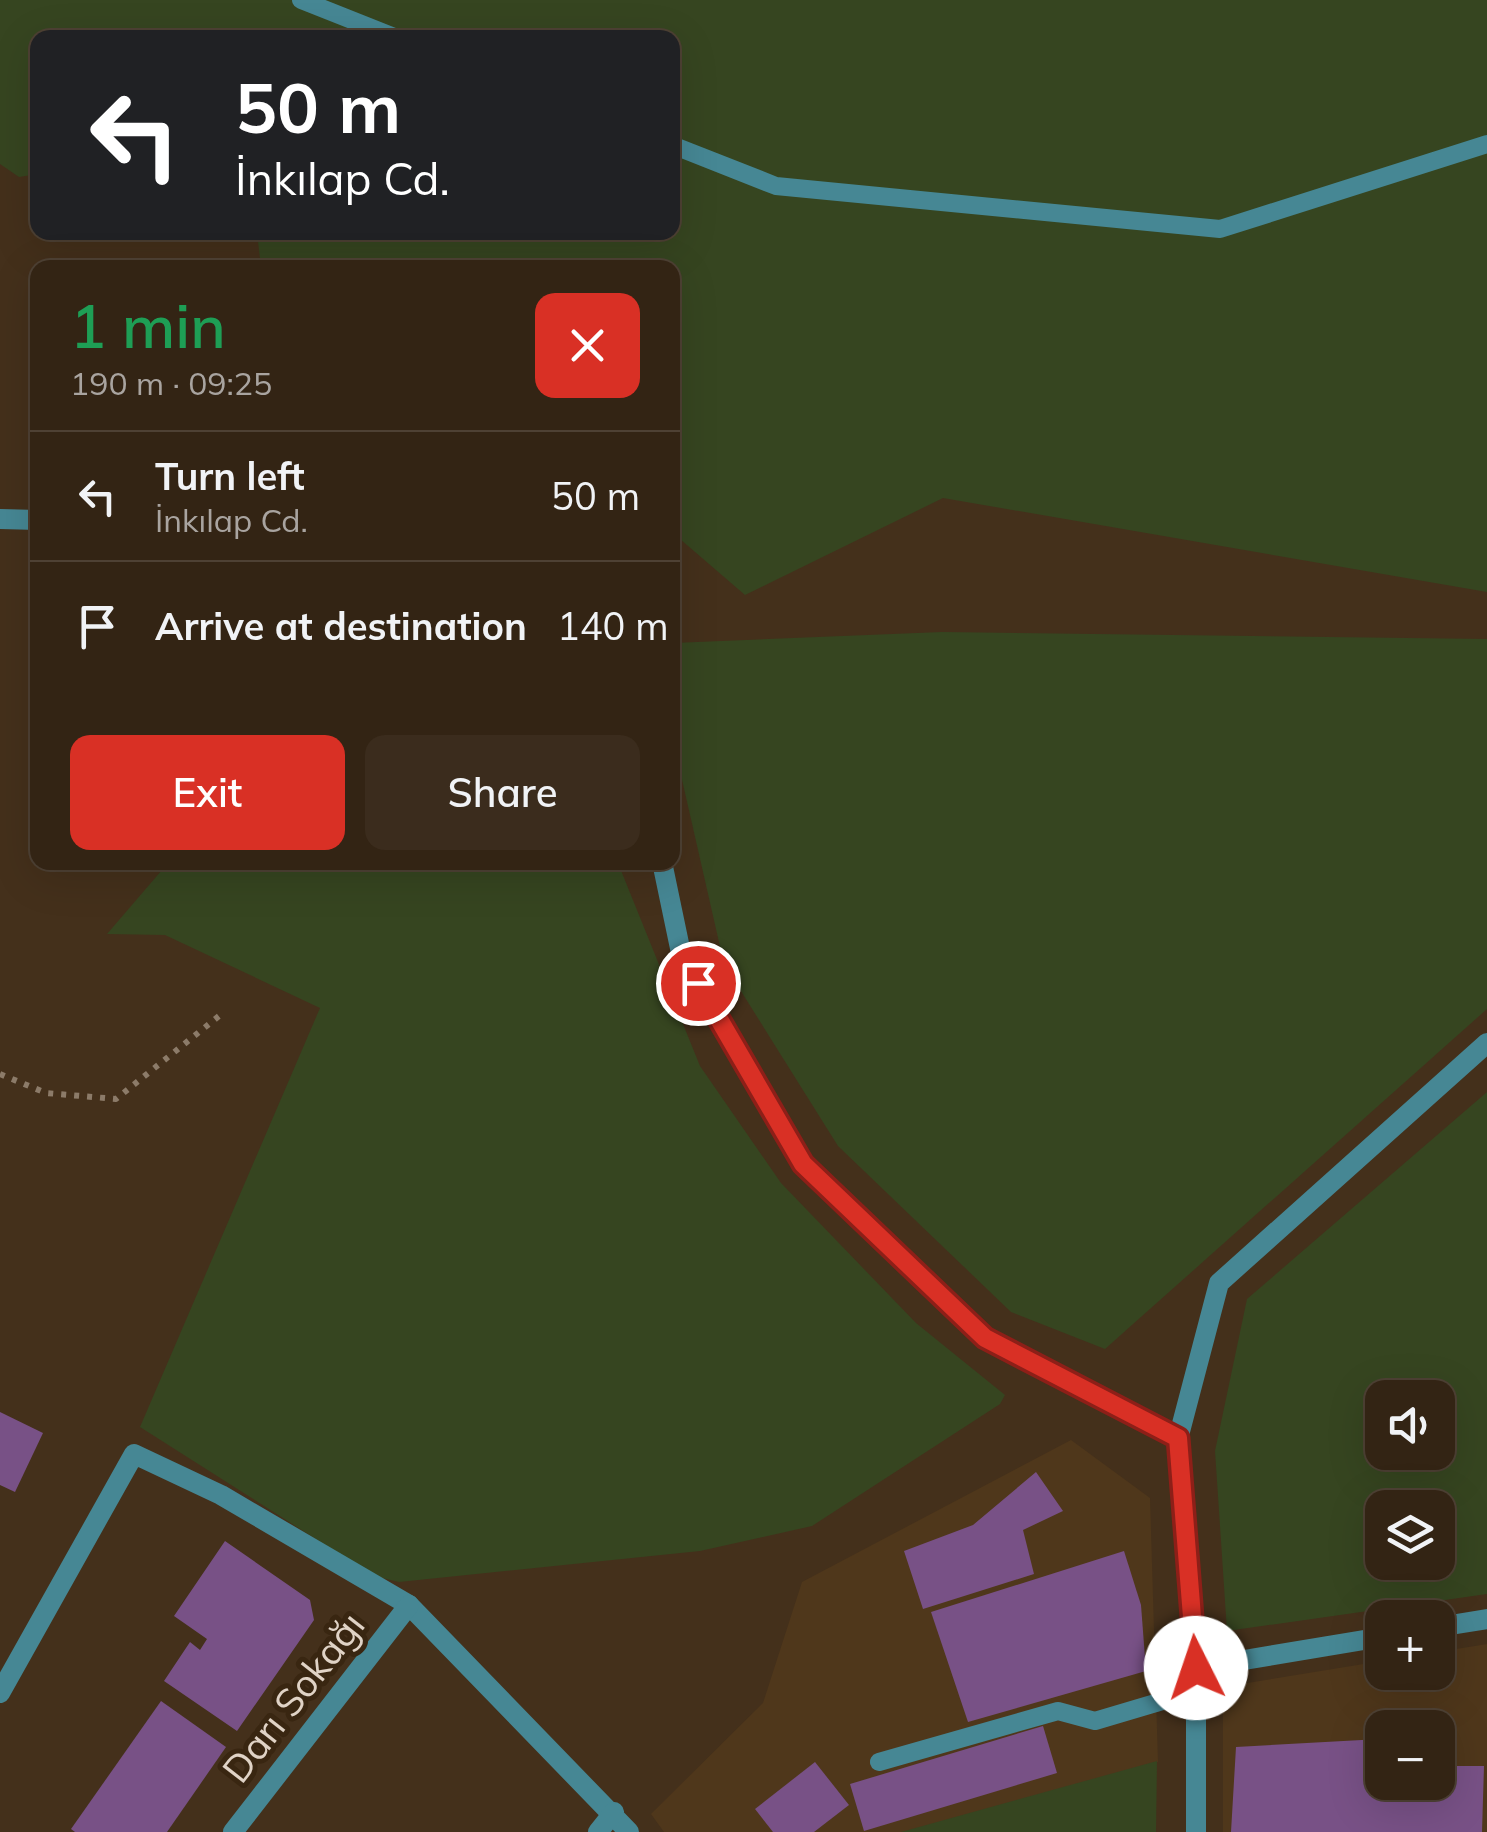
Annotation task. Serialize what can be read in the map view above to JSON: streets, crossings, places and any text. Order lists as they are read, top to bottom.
{
  "streets": {
    "street": ["Darı Sokağı"]
  },
  "page": {
    "turn": ["50 m", "İnkılap Cd."],
    "heading": ["1 min", "190 m · 09:25"],
    "list": [
      {
        "name": "Turn left",
        "note": "İnkılap Cd.",
        "value": "50 m"
      },
      {
        "name": "Arrive at destination",
        "value": "140 m"
      }
    ],
    "buttons": ["Exit", "Share"],
    "map_buttons": ["+", "−"]
  }
}
